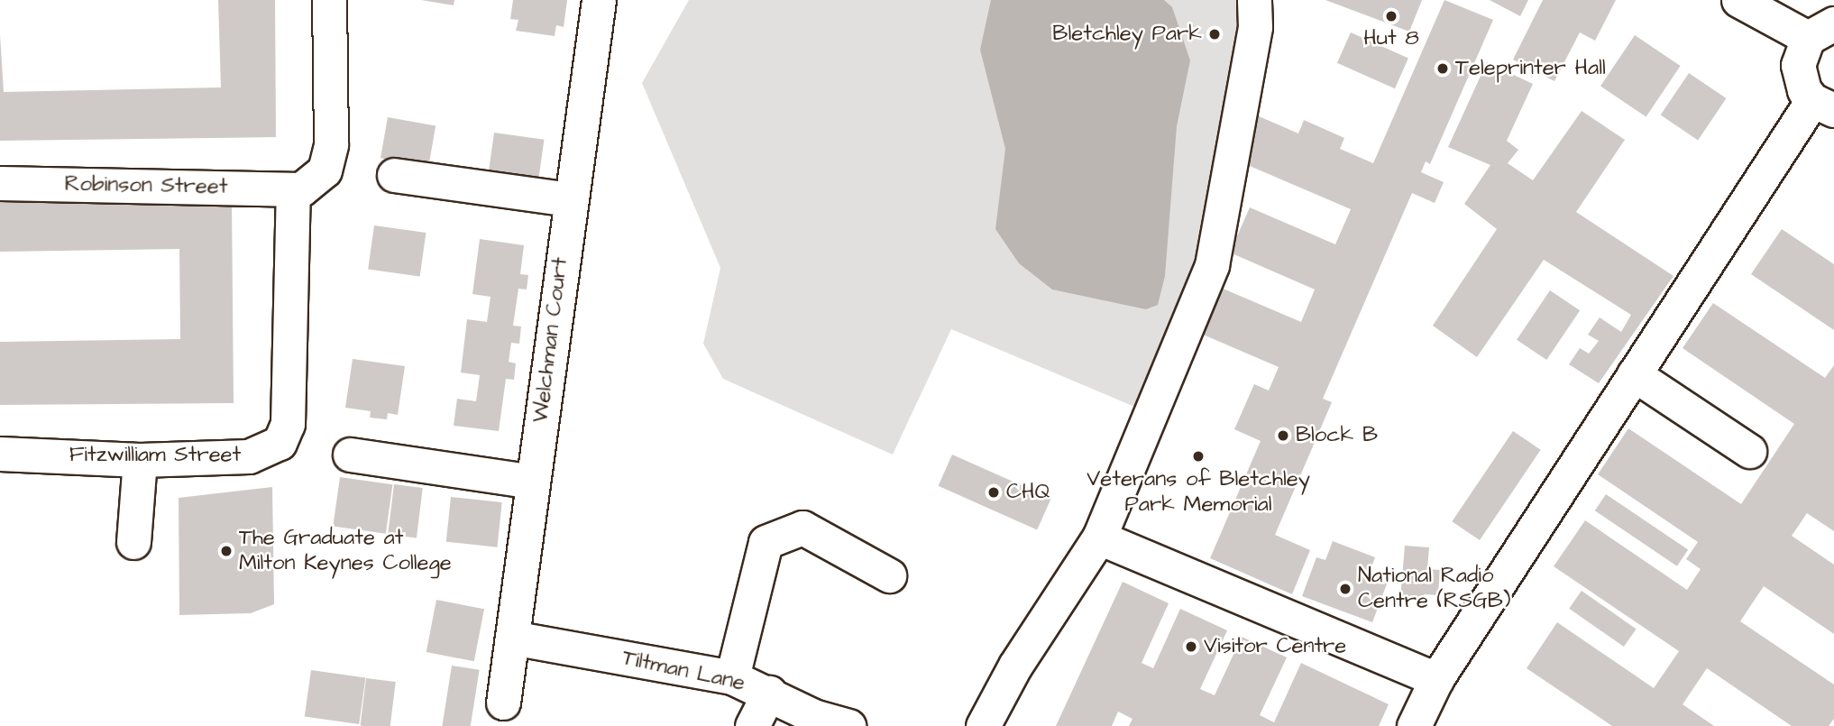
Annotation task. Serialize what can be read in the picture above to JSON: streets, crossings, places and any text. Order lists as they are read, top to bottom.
{
  "streets": {
    "street": [
      "Robinson Street",
      "Welchman Court",
      "Fitzwilliam Street",
      "Tiltman Lane"
    ]
  },
  "crossings": [
    ["Robinson Street", "Fitzwilliam Street"],
    ["Welchman Court", "Tiltman Lane"]
  ],
  "places": [
    "Hut 8",
    "Bletchley Park",
    "Teleprinter Hall",
    "Block B",
    "Veterans of Bletchley Park Memorial",
    "CHQ",
    "The Graduate at Milton Keynes College",
    "National Radio Centre (RSGB)",
    "Visitor Centre"
  ]
}
